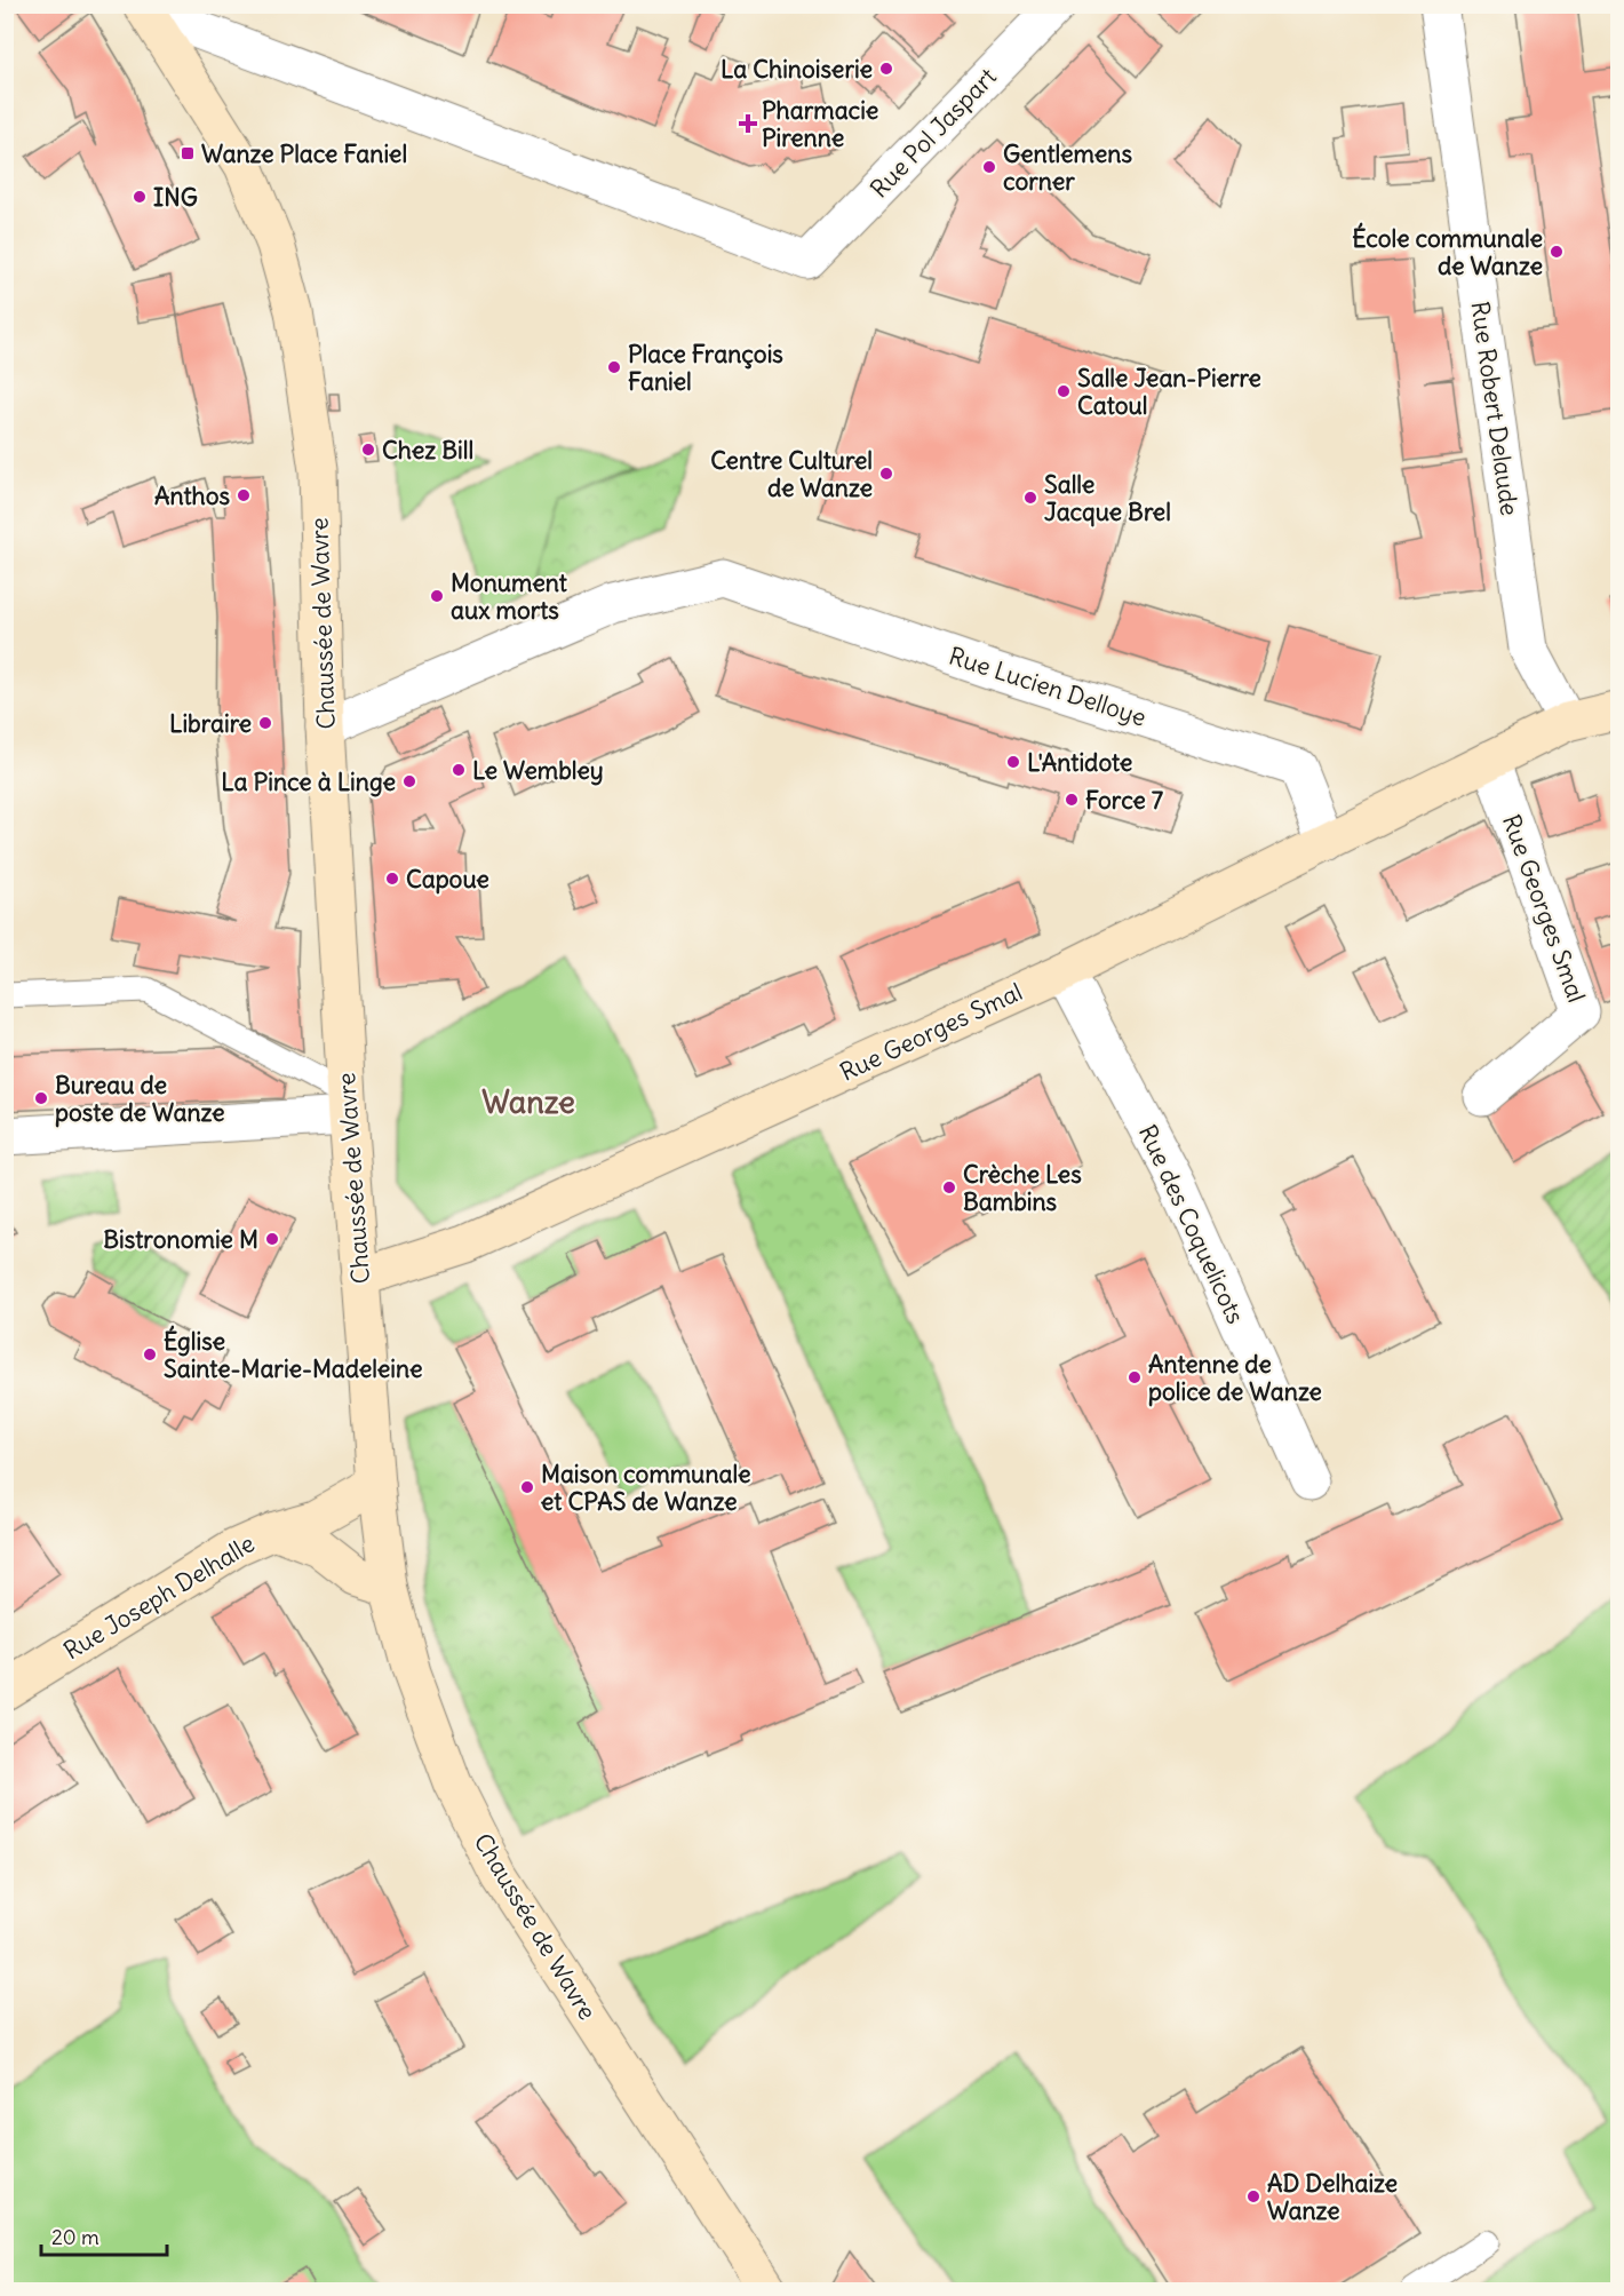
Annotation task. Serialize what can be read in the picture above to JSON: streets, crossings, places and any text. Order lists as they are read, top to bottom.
{
  "streets": {
    "main road": ["Chaussée de Wavre", "Rue Georges Smal", "Rue Joseph Delhalle"],
    "street": [
      "Rue Pol Jaspart",
      "Rue Robert Delaude",
      "Rue Lucien Delloye",
      "Rue des Coquelicots"
    ]
  },
  "crossings": [
    ["Rue Pol Jaspart", "Chaussée de Wavre"],
    ["Rue Robert Delaude", "Rue Georges Smal"],
    ["Chaussée de Wavre", "Rue Lucien Delloye"],
    ["Chaussée de Wavre", "Rue Georges Smal"],
    ["Chaussée de Wavre", "Rue Joseph Delhalle"],
    ["Rue Lucien Delloye", "Rue Georges Smal"],
    ["Rue Georges Smal", "Rue des Coquelicots"]
  ],
  "districts": ["Wanze"],
  "places": {
    "other": [
      "La Chinoiserie",
      "Gentlemens corner",
      "ING",
      "École communale de Wanze",
      "Place François Faniel",
      "Salle Jean-Pierre Catoul",
      "Chez Bill",
      "Centre Culturel de Wanze",
      "Anthos",
      "Salle Jacque Brel",
      "Monument aux morts",
      "Libraire",
      "L'Antidote",
      "Le Wembley",
      "La Pince à Linge",
      "Force 7",
      "Capoue",
      "Bureau de poste de Wanze",
      "Crèche Les Bambins",
      "Bistronomie M",
      "Église Sainte-Marie-Madeleine",
      "Antenne de police de Wanze",
      "Maison communale et CPAS de Wanze",
      "AD Delhaize Wanze"
    ],
    "health": ["Pharmacie Pirenne"],
    "transit": ["Wanze Place Faniel"]
  },
  "scale_bar": "20 m"
}
